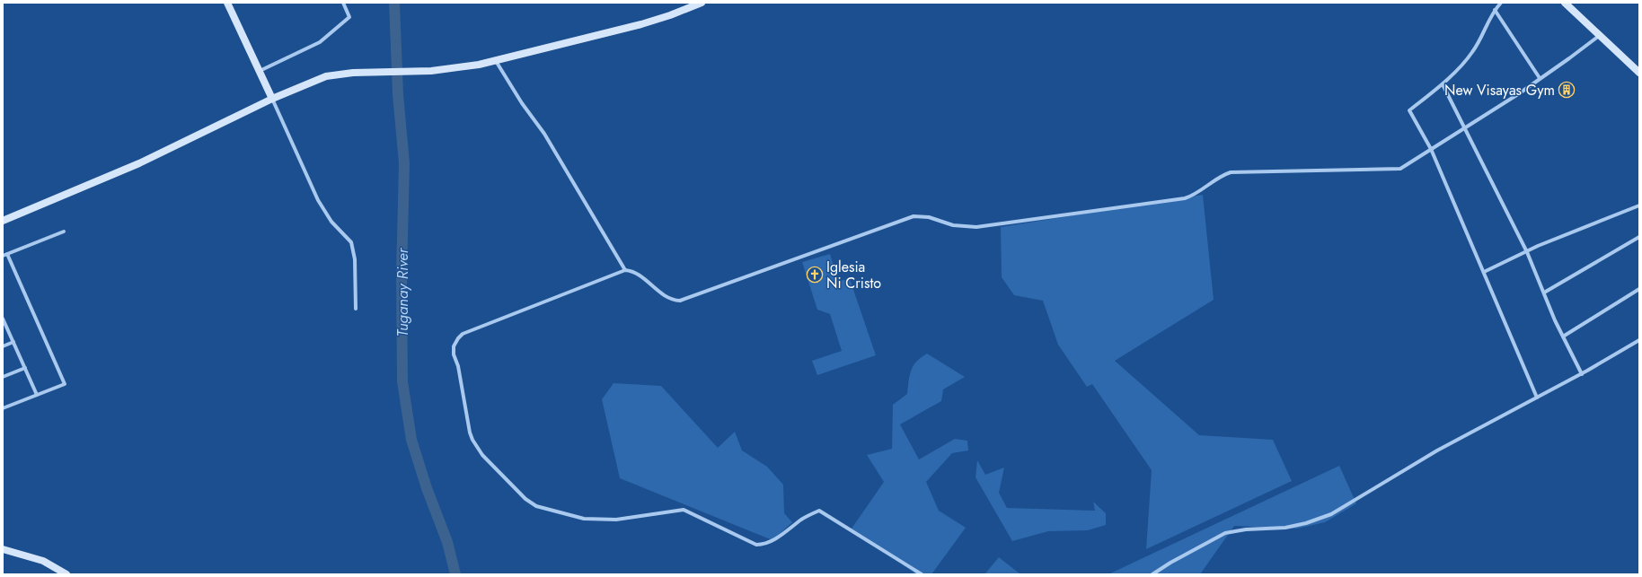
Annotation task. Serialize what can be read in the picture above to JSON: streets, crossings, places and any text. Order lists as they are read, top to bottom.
{
  "water": ["Tuganay River"],
  "places": {
    "building": ["New Visayas Gym"],
    "church": ["Iglesia Ni Cristo"]
  }
}
